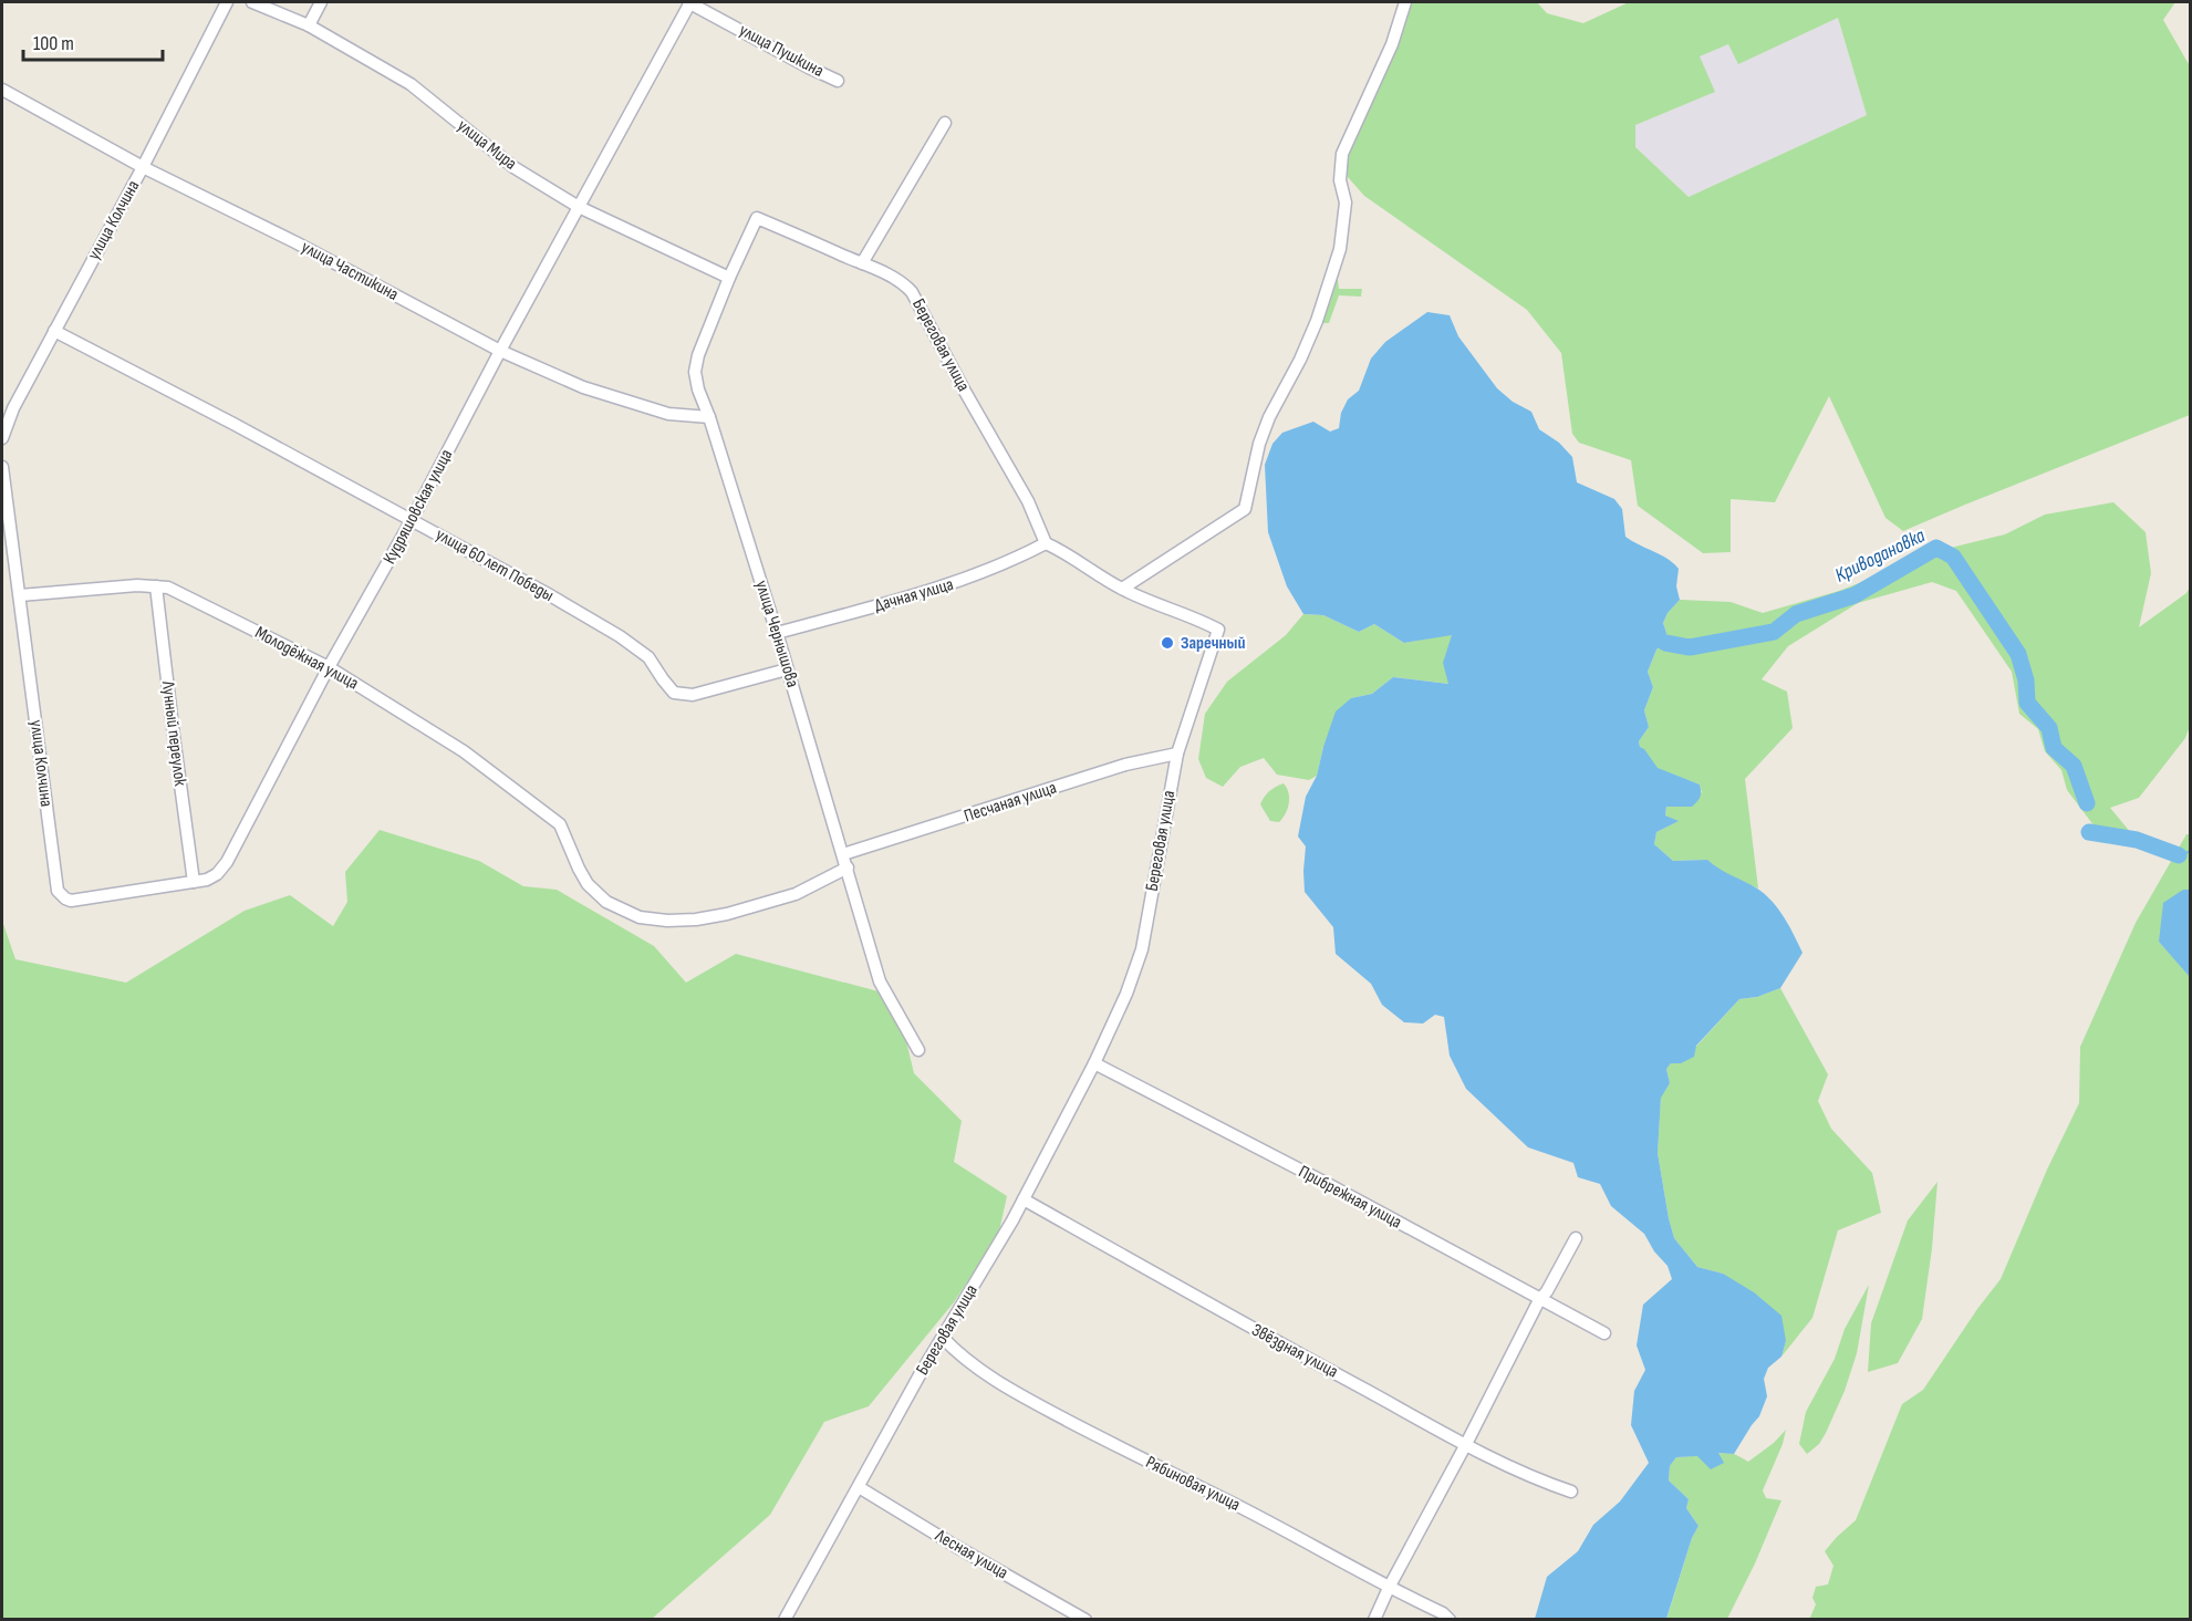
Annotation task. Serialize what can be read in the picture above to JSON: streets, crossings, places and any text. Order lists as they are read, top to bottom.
{
  "streets": {
    "street": [
      "улица Пушкина",
      "улица Мира",
      "улица Колчина",
      "улица Частикина",
      "Береговая улица",
      "Кудряшовская улица",
      "улица 60 лет Победы",
      "Дачная улица",
      "улица Чернышова",
      "Молодёжная улица",
      "Лунный переулок",
      "Песчаная улица",
      "Прибрежная улица",
      "Звёздная улица",
      "Рябиновая улица",
      "Лесная улица"
    ]
  },
  "crossings": [
    ["улица Пушкина", "Кудряшовская улица"],
    ["улица Мира", "Кудряшовская улица"],
    ["улица Мира", "улица Чернышова"],
    ["улица Колчина", "улица Частикина"],
    ["улица Колчина", "Кудряшовская улица"],
    ["улица Колчина", "улица 60 лет Победы"],
    ["улица Колчина", "Молодёжная улица"],
    ["улица Частикина", "Кудряшовская улица"],
    ["улица Частикина", "улица Чернышова"],
    ["Береговая улица", "Дачная улица"],
    ["Береговая улица", "улица Чернышова"],
    ["Береговая улица", "Песчаная улица"],
    ["Береговая улица", "Прибрежная улица"],
    ["Береговая улица", "Звёздная улица"],
    ["Береговая улица", "Рябиновая улица"],
    ["Береговая улица", "Лесная улица"],
    ["Кудряшовская улица", "улица 60 лет Победы"],
    ["Кудряшовская улица", "Молодёжная улица"],
    ["Кудряшовская улица", "Лунный переулок"],
    ["улица 60 лет Победы", "улица Чернышова"],
    ["Дачная улица", "улица Чернышова"],
    ["улица Чернышова", "Молодёжная улица"],
    ["улица Чернышова", "Песчаная улица"],
    ["Молодёжная улица", "Лунный переулок"]
  ],
  "water": ["Криводановка"],
  "places": ["Заречный"],
  "scale_bar": "100 m"
}
